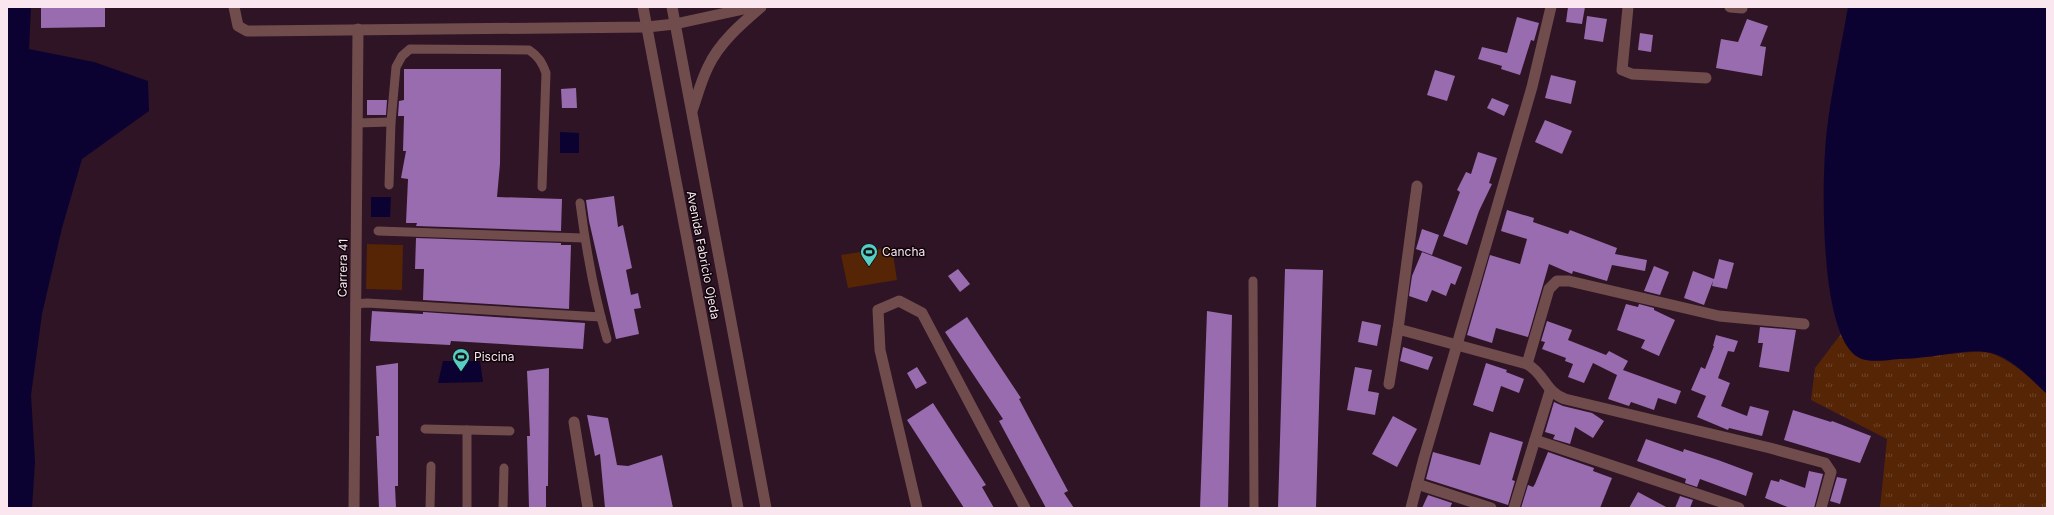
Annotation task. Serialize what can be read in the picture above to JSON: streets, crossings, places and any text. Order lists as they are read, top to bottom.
{
  "streets": {
    "street": ["Avenida Fabricio Ojeda", "Carrera 41"]
  },
  "places": {
    "sports": ["Cancha", "Piscina"]
  }
}
